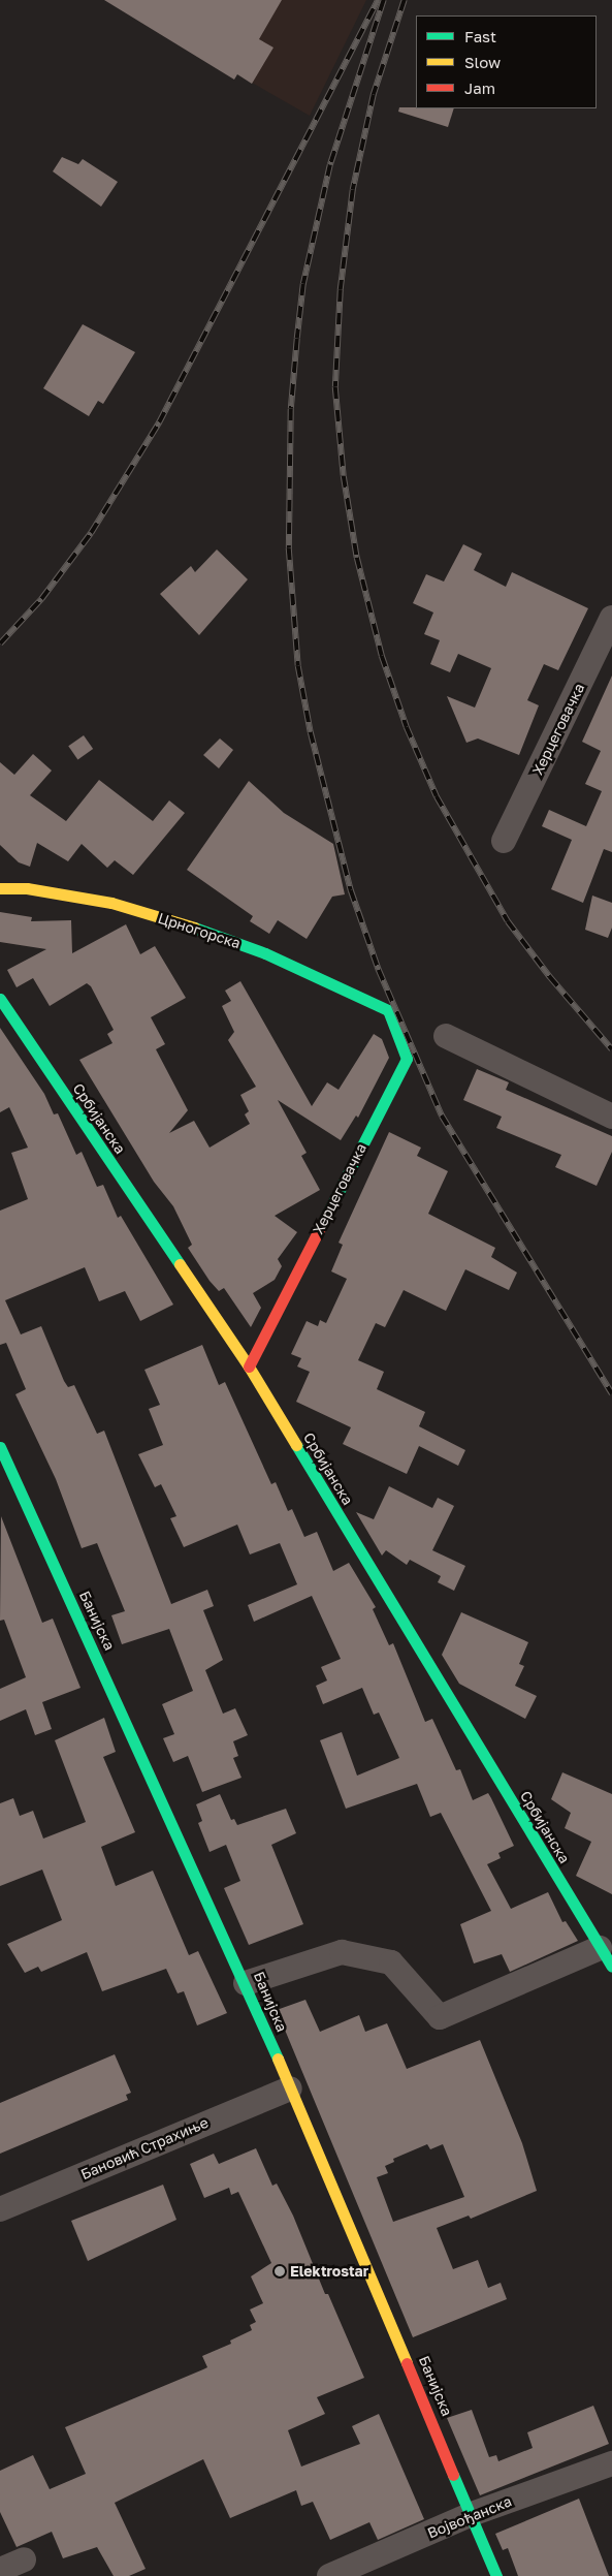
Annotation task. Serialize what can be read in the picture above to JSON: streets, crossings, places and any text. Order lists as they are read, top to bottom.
{
  "streets": {
    "street": [
      "Херцеговачка",
      "Црногорска",
      "Србијанска",
      "Банијска",
      "Бановић Страхиње",
      "Војвођанска"
    ]
  },
  "crossings": [
    ["Херцеговачка", "Црногорска"],
    ["Херцеговачка", "Србијанска"],
    ["Банијска", "Бановић Страхиње"],
    ["Банијска", "Војвођанска"]
  ],
  "places": ["Elektrostar"],
  "legend": ["Fast", "Slow", "Jam"]
}
